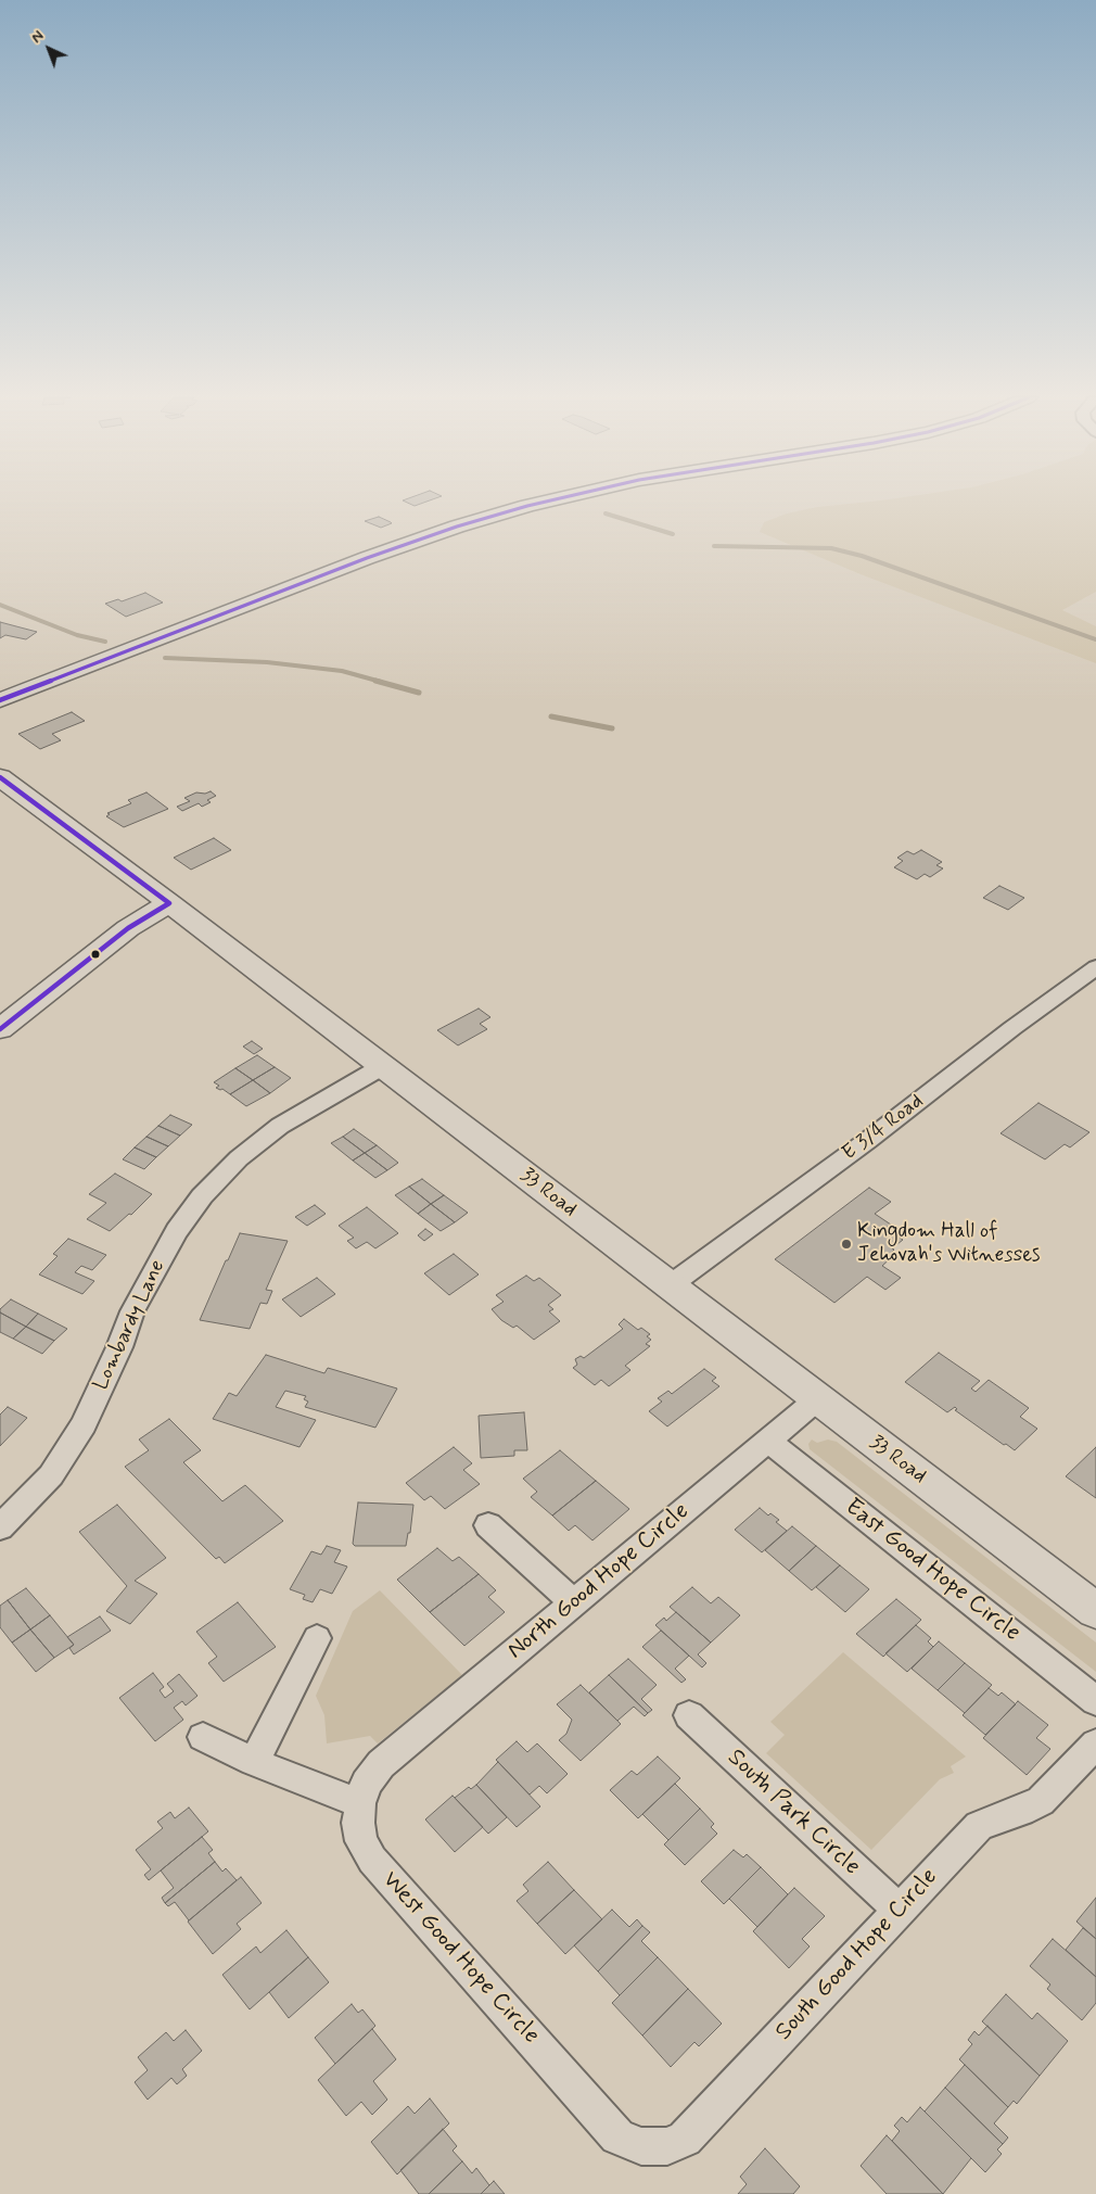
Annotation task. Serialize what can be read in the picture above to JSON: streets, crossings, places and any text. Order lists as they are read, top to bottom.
{
  "streets": {
    "main road": ["33 Road"],
    "street": [
      "E 3/4 Road",
      "Lombardy Lane",
      "East Good Hope Circle",
      "North Good Hope Circle",
      "South Park Circle",
      "South Good Hope Circle",
      "West Good Hope Circle"
    ]
  },
  "crossings": [
    ["E 3/4 Road", "33 Road"],
    ["33 Road", "Lombardy Lane"],
    ["33 Road", "North Good Hope Circle"],
    ["East Good Hope Circle", "North Good Hope Circle"],
    ["North Good Hope Circle", "West Good Hope Circle"],
    ["South Park Circle", "South Good Hope Circle"],
    ["South Good Hope Circle", "West Good Hope Circle"]
  ],
  "places": ["Kingdom Hall of Jehovah's Witnesses"],
  "north": "top left"
}
